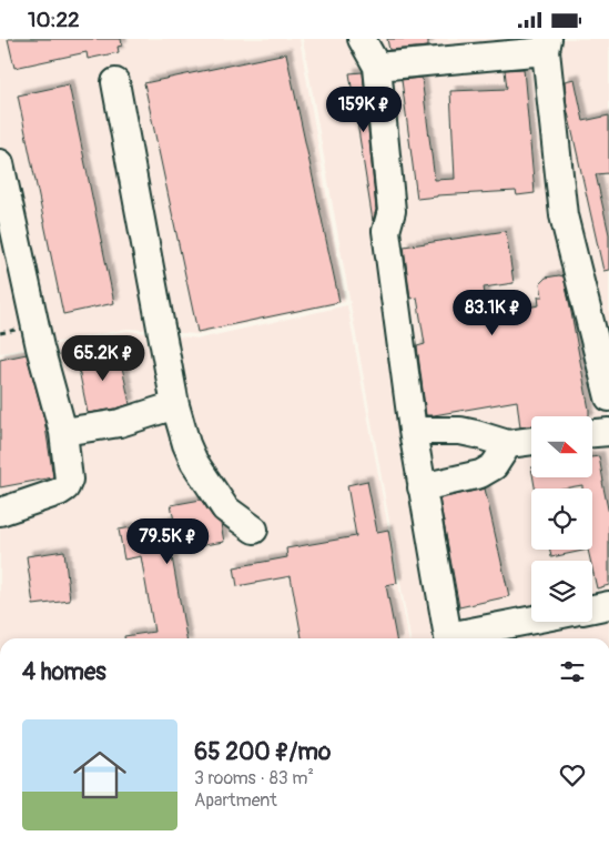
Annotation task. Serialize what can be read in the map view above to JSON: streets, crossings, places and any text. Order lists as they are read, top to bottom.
{
  "north": "right",
  "page": {
    "status": "10:22",
    "price": [
      "159K ₽",
      "83.1K ₽",
      "65.2K ₽",
      "79.5K ₽"
    ],
    "heading": "4 homes",
    "list": [
      {
        "name": "65 200 ₽/mo",
        "note": "3 rooms · 83 m² · Apartment"
      }
    ]
  }
}
